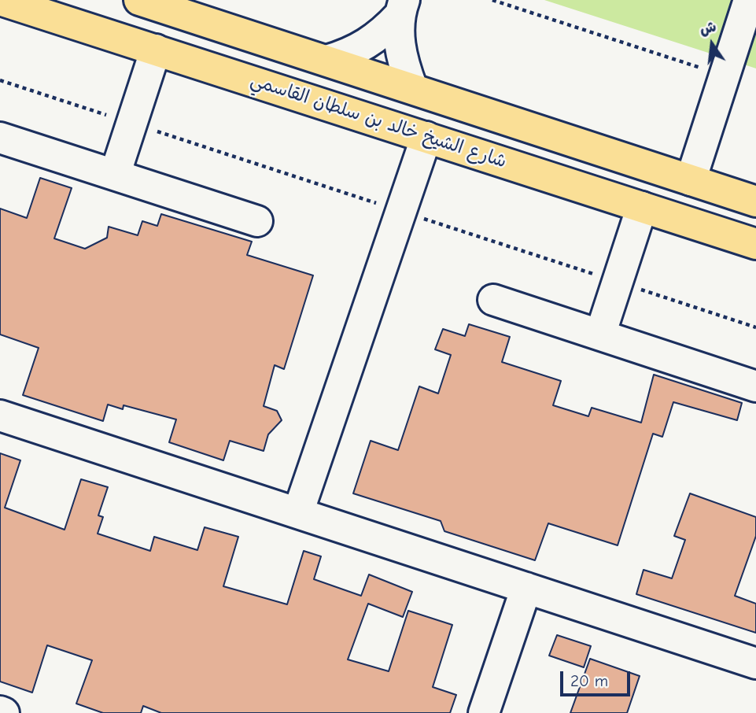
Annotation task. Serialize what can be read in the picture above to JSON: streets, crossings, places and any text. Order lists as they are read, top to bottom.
{
  "streets": {
    "main road": ["شارع الشيخ خالد بن سلطان القاسمي"]
  },
  "scale_bar": "20 m",
  "north": "top"
}
